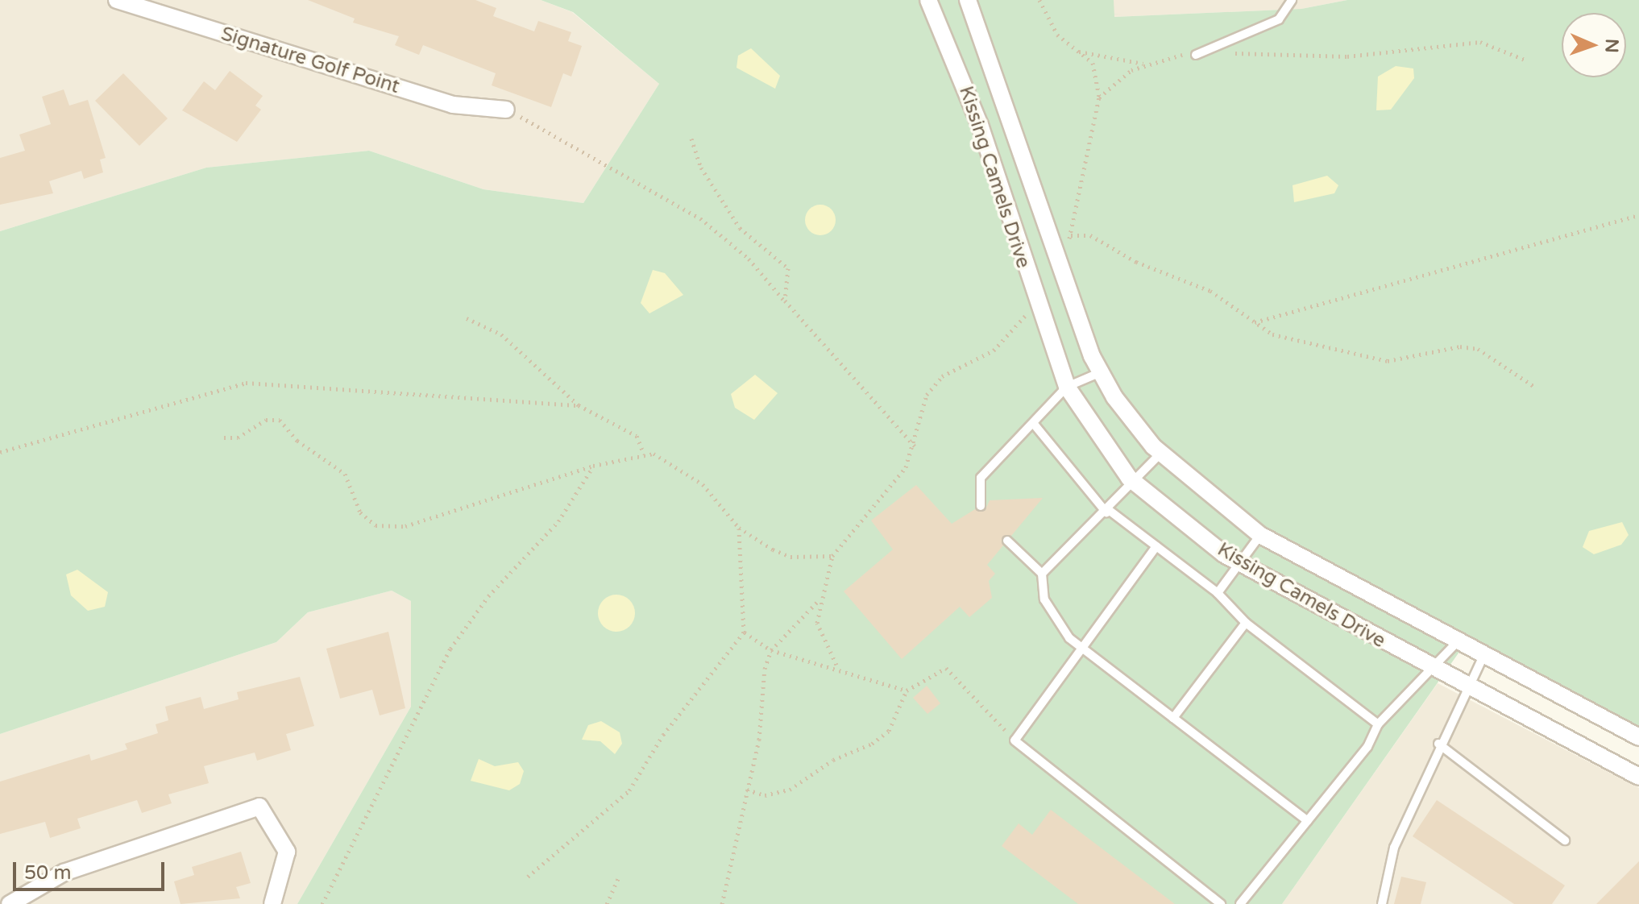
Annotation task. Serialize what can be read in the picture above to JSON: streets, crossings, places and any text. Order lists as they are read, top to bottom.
{
  "streets": {
    "street": ["Signature Golf Point", "Kissing Camels Drive"]
  },
  "scale_bar": "50 m",
  "north": "right"
}
